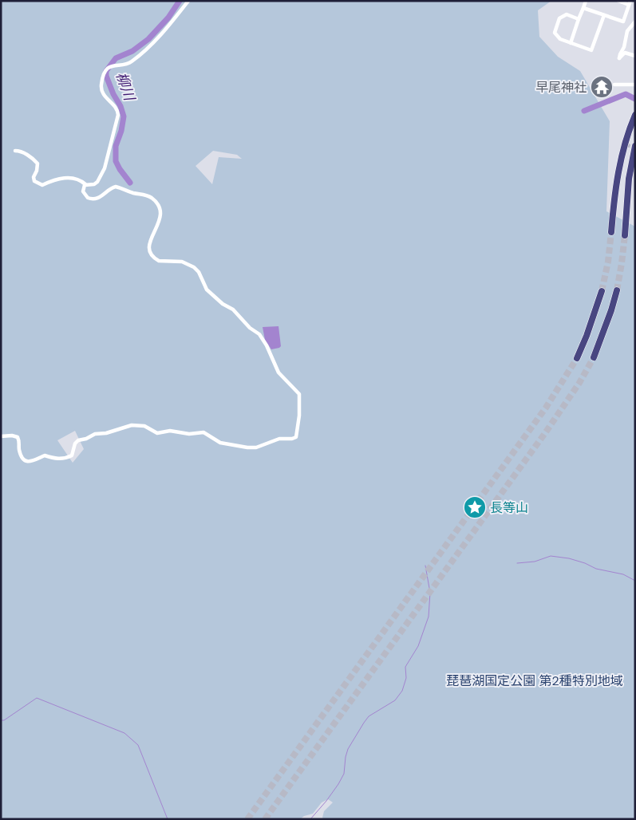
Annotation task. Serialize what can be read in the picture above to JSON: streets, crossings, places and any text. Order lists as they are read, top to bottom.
{
  "water": ["柳川"],
  "parks": ["琵琶湖国定公園 第2種特別地域"],
  "places": {
    "temple": ["早尾神社"],
    "place": ["長等山"]
  }
}
